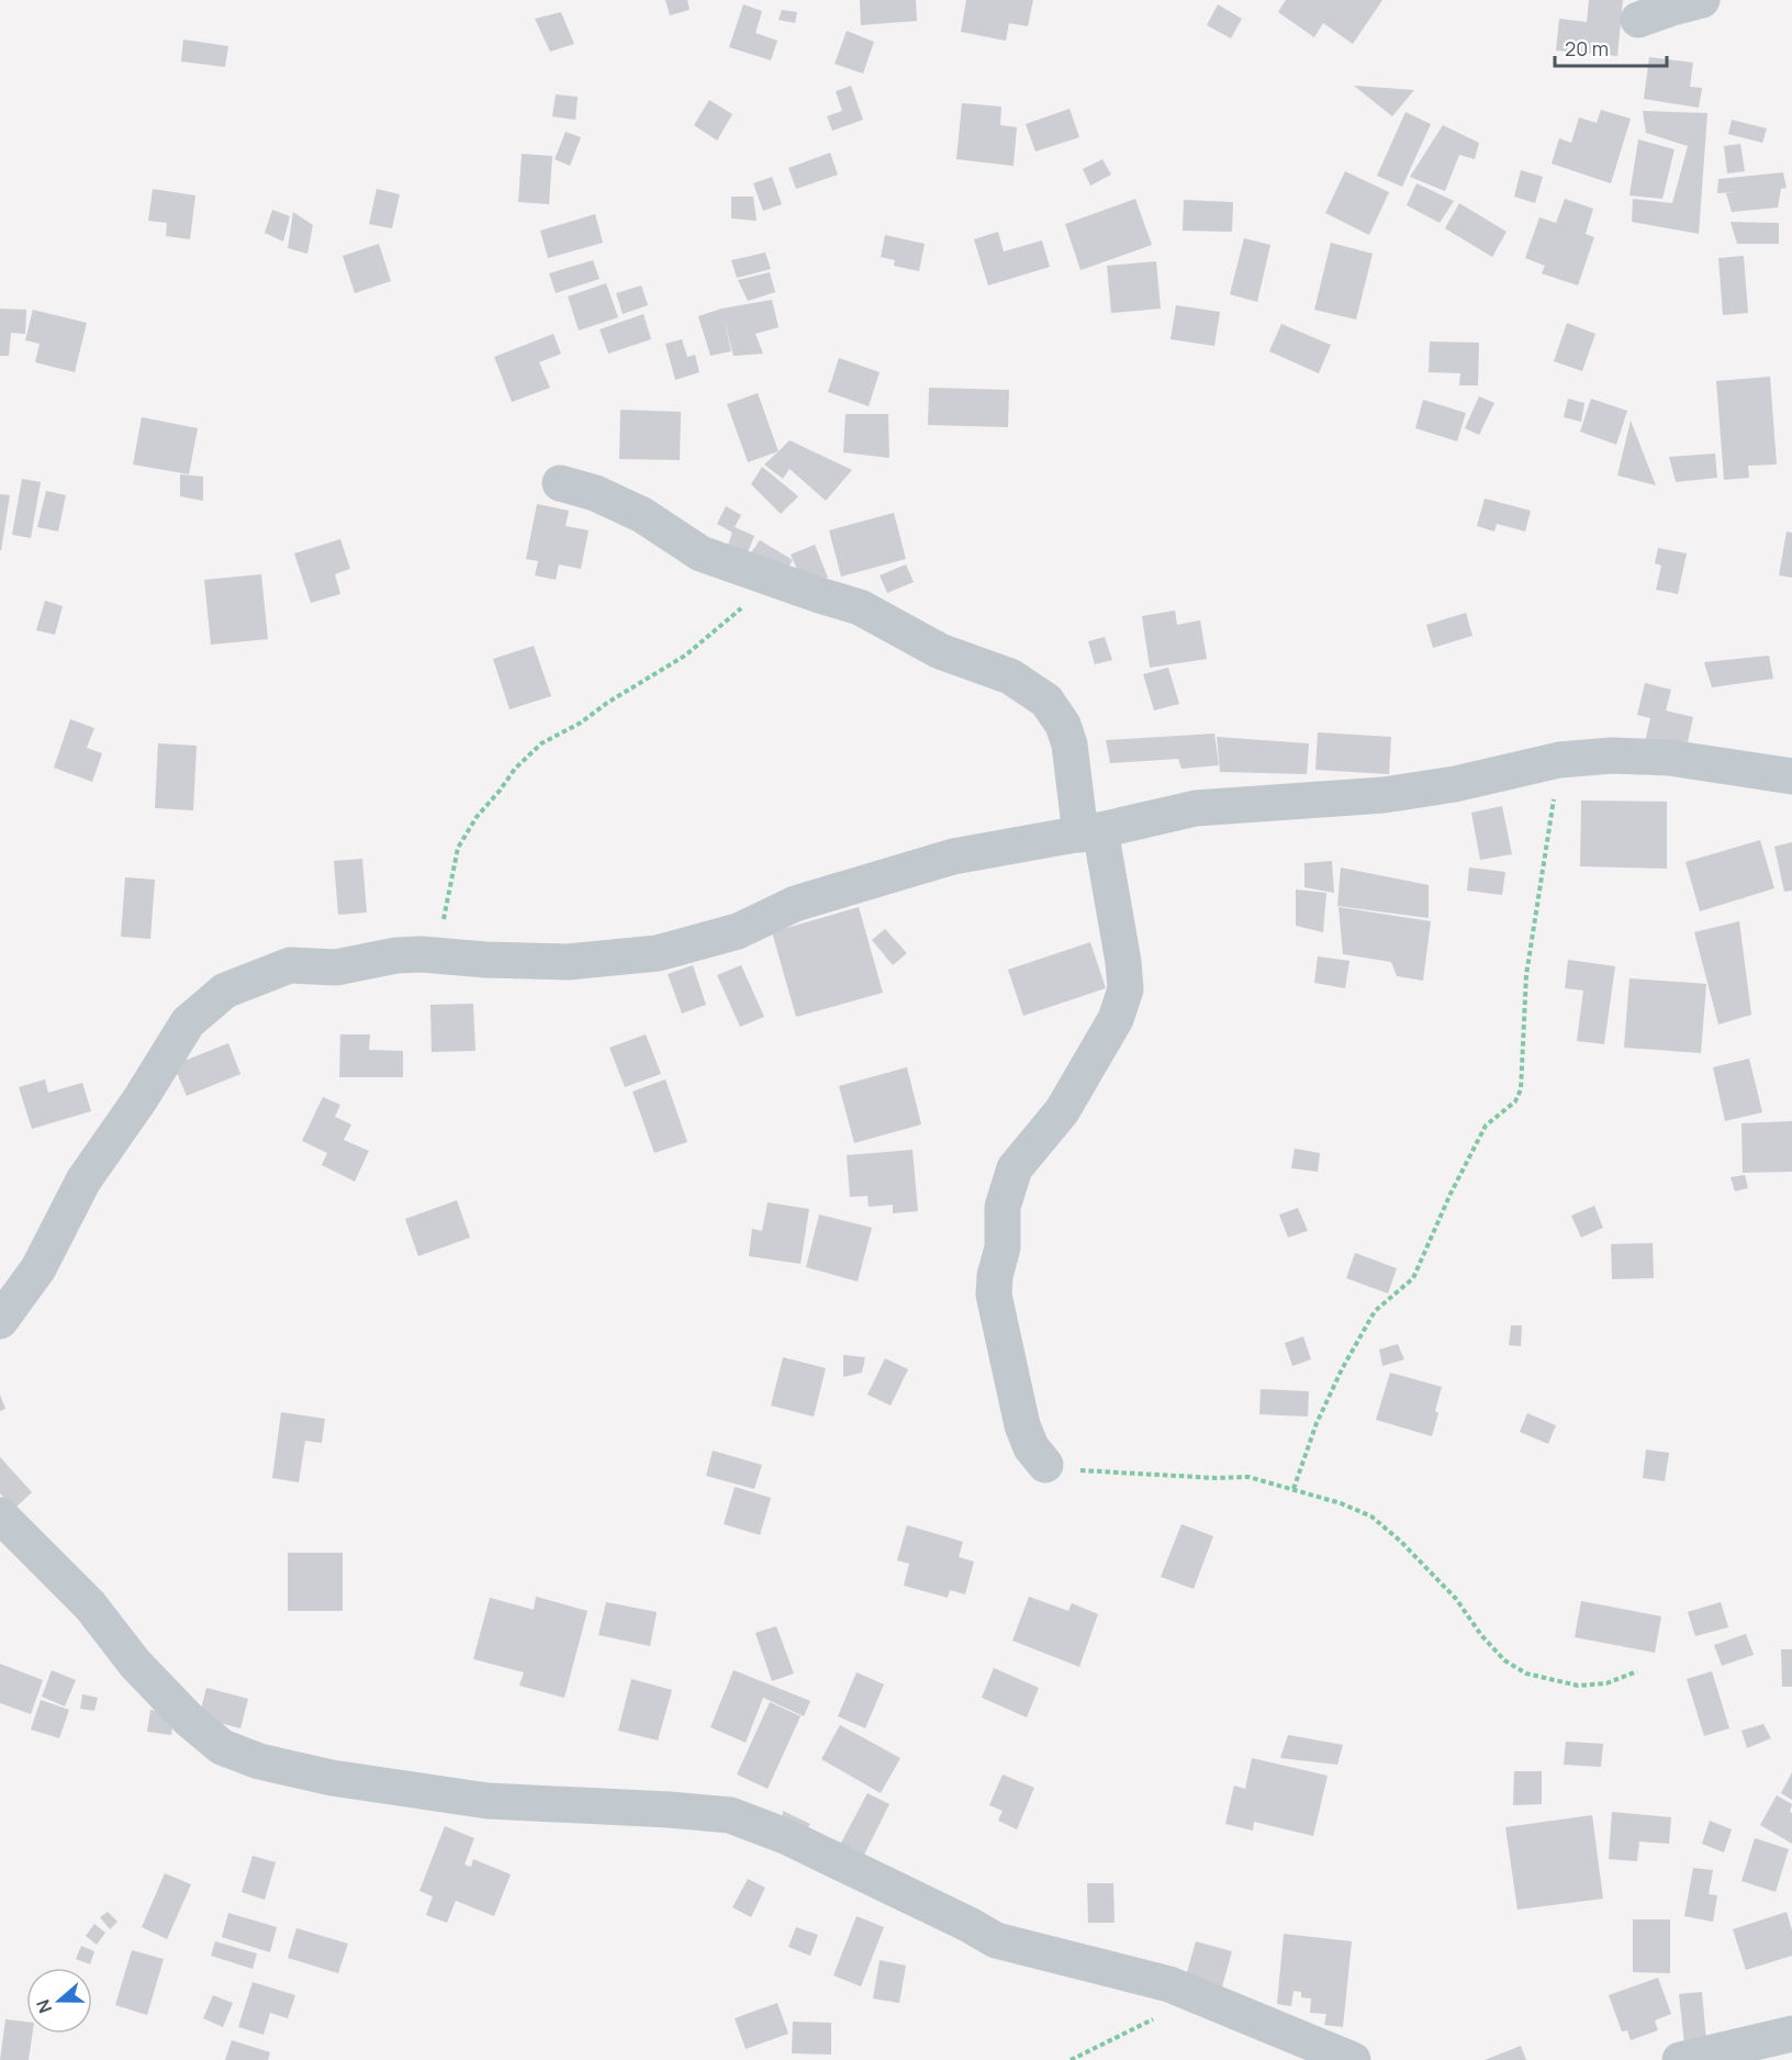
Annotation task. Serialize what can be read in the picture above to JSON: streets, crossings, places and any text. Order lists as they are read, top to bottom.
{
  "scale_bar": "20 m",
  "north": "left"
}
